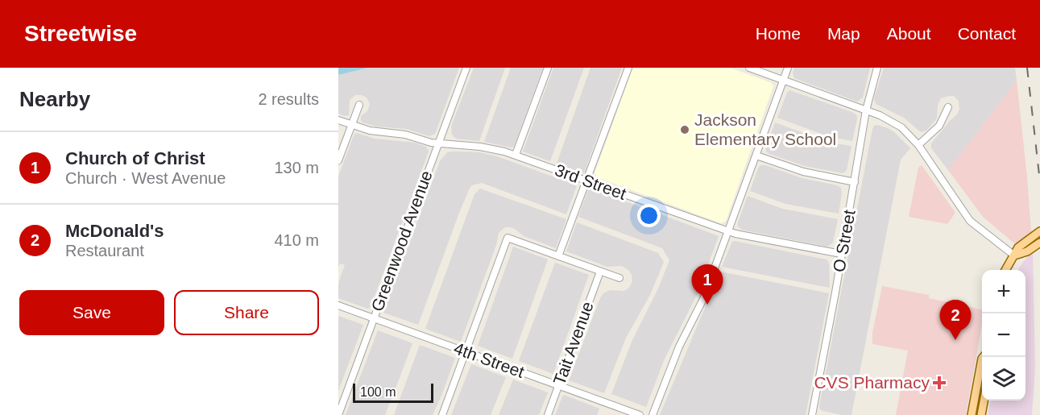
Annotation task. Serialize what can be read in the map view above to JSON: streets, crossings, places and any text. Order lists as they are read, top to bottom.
{
  "streets": {
    "street": [
      "3rd Street",
      "Greenwood Avenue",
      "O Street",
      "Tait Avenue",
      "4th Street"
    ]
  },
  "crossings": [
    ["3rd Street", "Greenwood Avenue"],
    ["3rd Street", "O Street"],
    ["Greenwood Avenue", "4th Street"],
    ["Tait Avenue", "4th Street"]
  ],
  "places": {
    "other": ["Jackson Elementary School"],
    "health": ["CVS Pharmacy"]
  },
  "scale_bar": "100 m",
  "page": {
    "header": "Streetwise",
    "nav": [
      "Home",
      "Map",
      "About",
      "Contact"
    ],
    "heading": ["Nearby", "2 results"],
    "list": [
      {
        "mark": "1",
        "name": "Church of Christ",
        "note": "Church · West Avenue",
        "value": "130 m"
      },
      {
        "mark": "2",
        "name": "McDonald's",
        "note": "Restaurant",
        "value": "410 m"
      }
    ],
    "pins": ["1", "2"],
    "map_buttons": ["+", "−"],
    "buttons": ["Save", "Share"],
    "scale": "100 m"
  }
}
